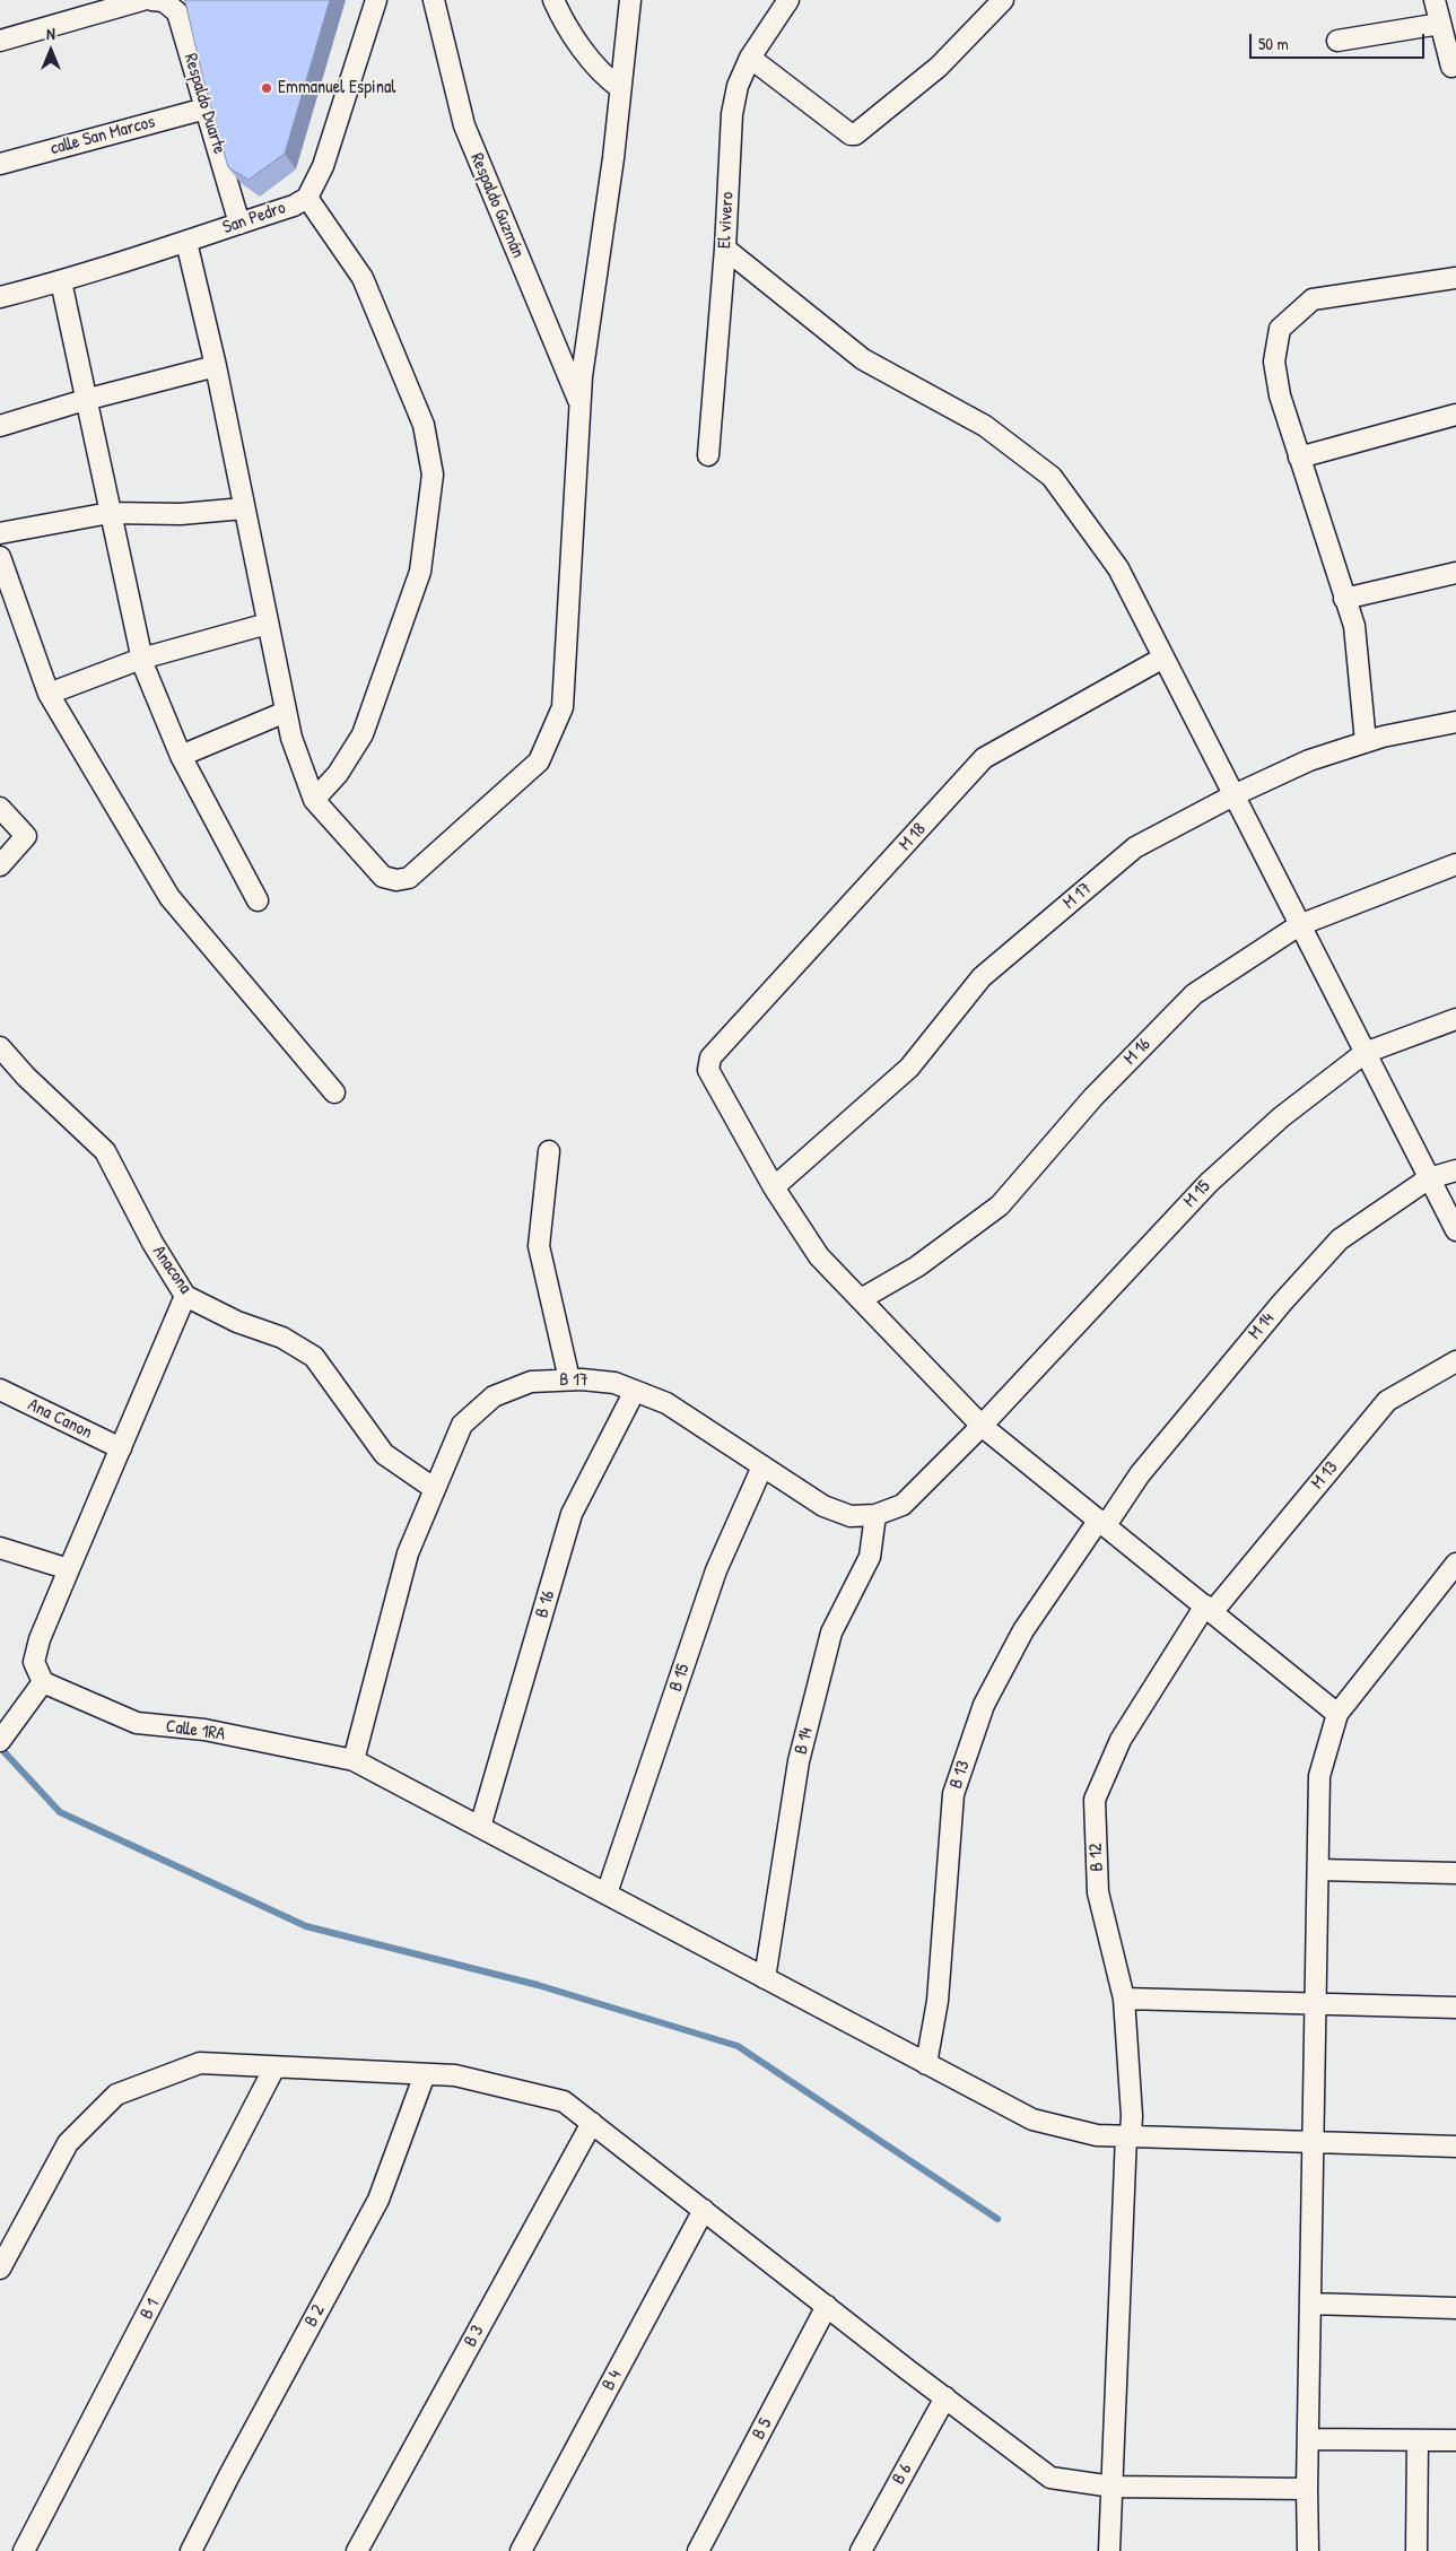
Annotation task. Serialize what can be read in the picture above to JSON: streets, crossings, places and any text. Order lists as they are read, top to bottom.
{
  "streets": {
    "street": [
      "Respaldo Duarte",
      "calle San Marcos",
      "Respaldo Guzmán",
      "San Pedro",
      "El vivero",
      "M 18",
      "M 17",
      "M 16",
      "M 15",
      "Anacona",
      "M 14",
      "B 17",
      "Ana Canon",
      "M 13",
      "B 16",
      "B 15",
      "Calle 1RA",
      "B 14",
      "B 13",
      "B 12",
      "B 1",
      "B 2",
      "B 3",
      "B 4",
      "B 5",
      "B 6"
    ]
  },
  "crossings": [
    ["Respaldo Duarte", "calle San Marcos"],
    ["Respaldo Duarte", "San Pedro"],
    ["M 18", "M 17"],
    ["M 15", "B 17"],
    ["Anacona", "B 17"],
    ["M 14", "B 13"],
    ["B 17", "B 16"],
    ["B 17", "B 15"],
    ["B 17", "Calle 1RA"],
    ["B 17", "B 14"],
    ["M 13", "B 12"],
    ["B 16", "Calle 1RA"],
    ["B 15", "Calle 1RA"],
    ["Calle 1RA", "B 14"],
    ["Calle 1RA", "B 13"],
    ["Calle 1RA", "B 12"]
  ],
  "places": ["Emmanuel Espinal"],
  "scale_bar": "50 m",
  "north": "top"
}
